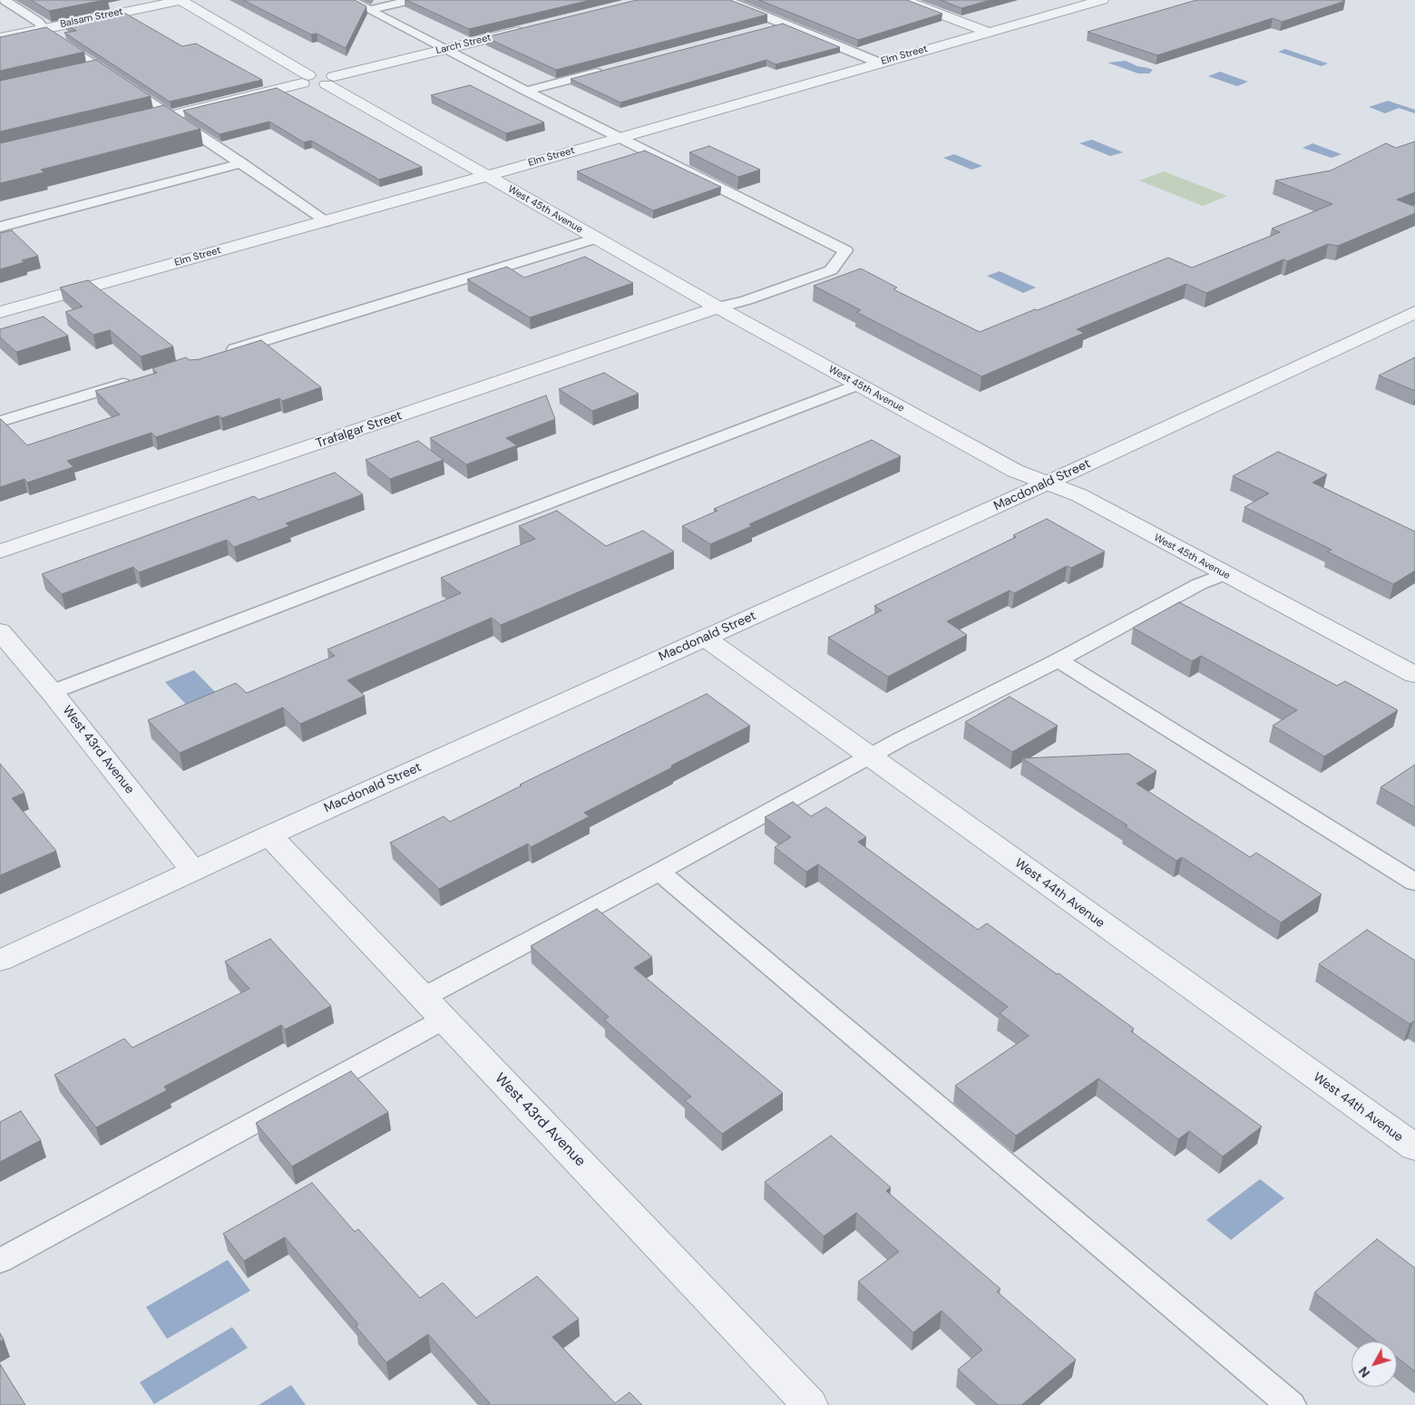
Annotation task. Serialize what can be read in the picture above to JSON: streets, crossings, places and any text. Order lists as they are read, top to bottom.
{
  "streets": {
    "street": [
      "Balsam Street",
      "Larch Street",
      "Elm Street",
      "West 45th Avenue",
      "Trafalgar Street",
      "Macdonald Street",
      "West 43rd Avenue",
      "West 44th Avenue"
    ]
  },
  "crossings": [
    ["Larch Street", "West 45th Avenue"],
    ["Elm Street", "West 45th Avenue"],
    ["West 45th Avenue", "Trafalgar Street"],
    ["West 45th Avenue", "Macdonald Street"],
    ["Macdonald Street", "West 43rd Avenue"],
    ["Macdonald Street", "West 44th Avenue"]
  ],
  "north": "bottom left"
}
